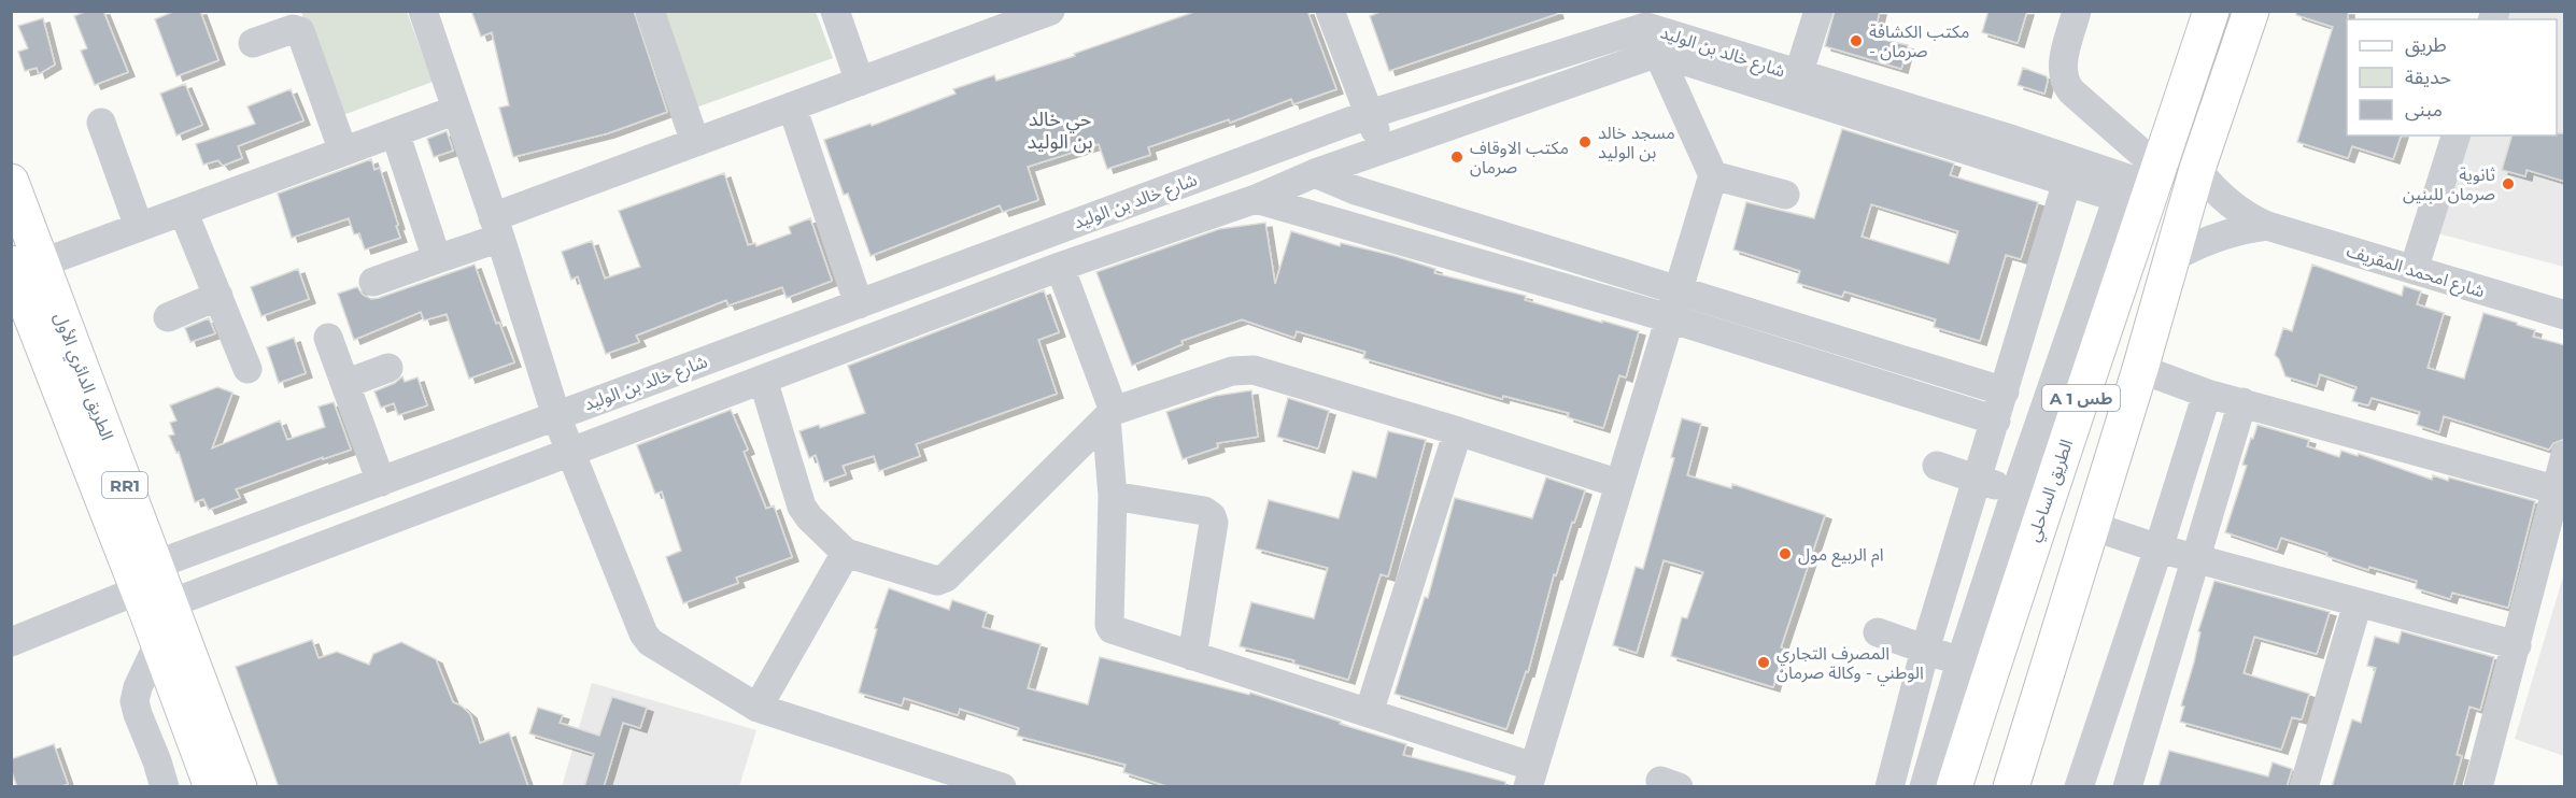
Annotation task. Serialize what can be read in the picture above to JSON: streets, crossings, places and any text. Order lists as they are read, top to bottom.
{
  "streets": {
    "main road": [
      "الطريق الدائري الأول",
      "A 1 طس",
      "RR1",
      "الطريق الساحلي"
    ],
    "street": ["شارع خالد بن الوليد", "شارع امحمد المقريف"]
  },
  "crossings": [
    ["شارع خالد بن الوليد", "الطريق الدائري الأول"],
    ["شارع خالد بن الوليد", "الطريق الساحلي"],
    ["شارع امحمد المقريف", "A 1 طس"]
  ],
  "districts": ["حي خالد بن الوليد"],
  "places": [
    "مكتب الكشافة - صرمان",
    "مسجد خالد بن الوليد",
    "مكتب الاوقاف صرمان",
    "ثانوية صرمان للبنين",
    "ام الربيع مول",
    "المصرف التجاري الوطني - وكالة صرمان"
  ],
  "legend": ["طريق", "حديقة", "مبنى"]
}
